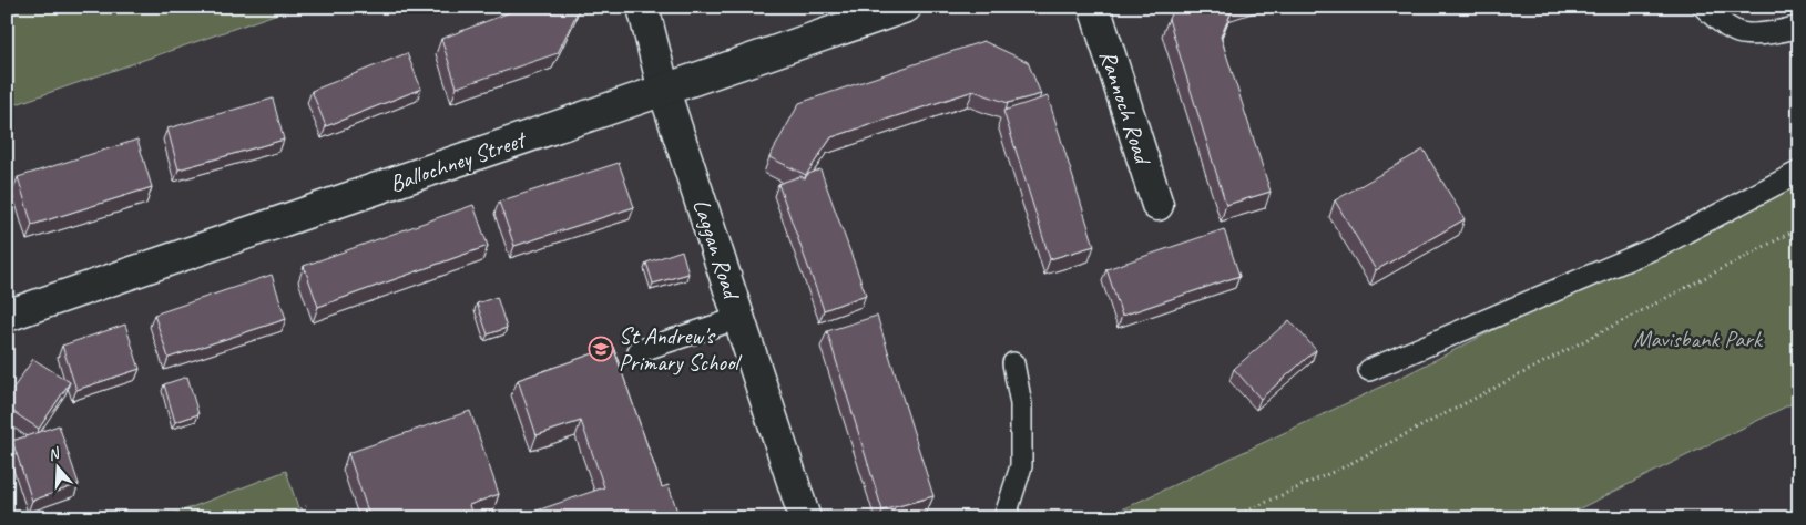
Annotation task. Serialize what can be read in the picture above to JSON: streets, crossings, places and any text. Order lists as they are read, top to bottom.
{
  "streets": {
    "street": ["Rannoch Road", "Ballochney Street", "Laggan Road"]
  },
  "crossings": [
    ["Ballochney Street", "Laggan Road"]
  ],
  "parks": ["Mavisbank Park"],
  "places": {
    "school or university": ["St Andrew's Primary School"]
  },
  "north": "top"
}
